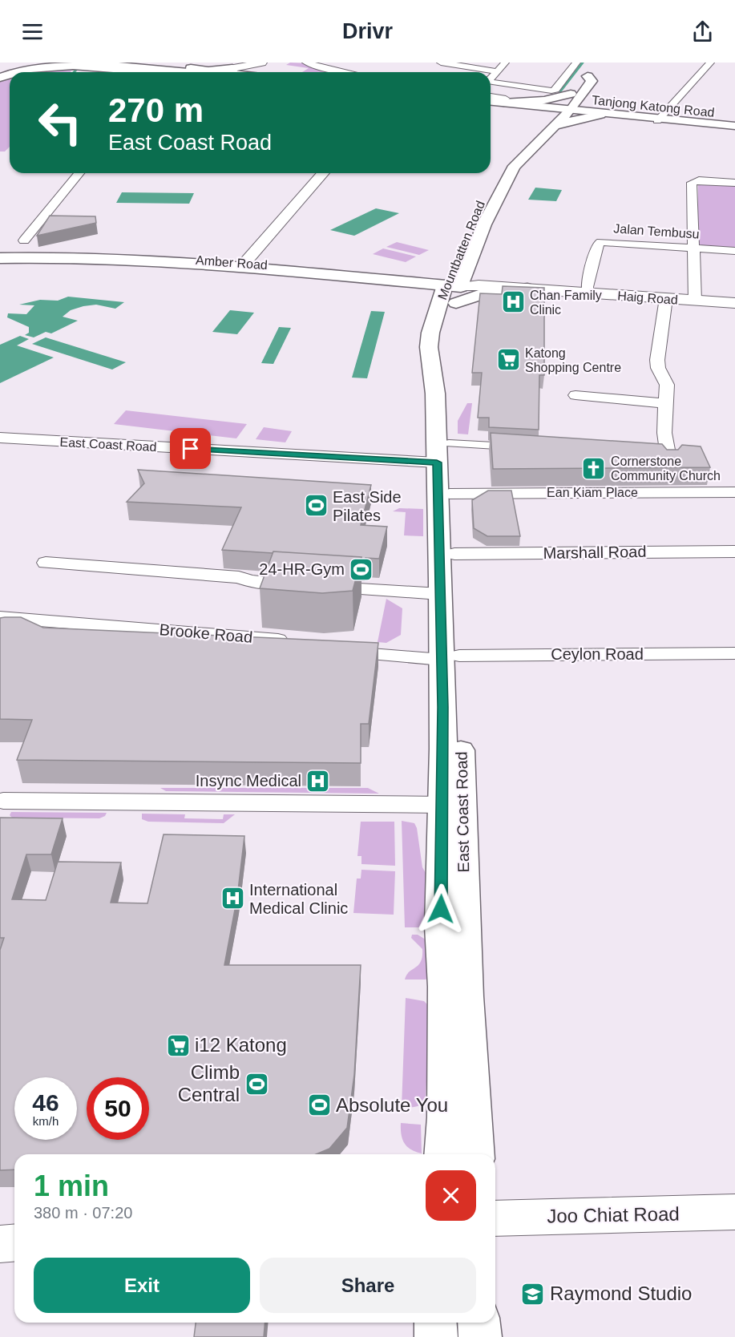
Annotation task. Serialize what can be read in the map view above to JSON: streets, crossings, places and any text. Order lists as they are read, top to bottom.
{
  "streets": {
    "main road": [
      "Tanjong Katong Road",
      "Mountbatten Road",
      "Amber Road",
      "East Coast Road"
    ],
    "street": [
      "Jalan Tembusu",
      "Haig Road",
      "Ean Kiam Place",
      "Marshall Road",
      "Brooke Road",
      "Ceylon Road",
      "Joo Chiat Road"
    ]
  },
  "crossings": [
    ["Tanjong Katong Road", "Mountbatten Road"],
    ["Jalan Tembusu", "Haig Road"],
    ["Mountbatten Road", "Amber Road"],
    ["Mountbatten Road", "Haig Road"],
    ["Mountbatten Road", "East Coast Road"],
    ["Amber Road", "Haig Road"],
    ["East Coast Road", "Ean Kiam Place"],
    ["East Coast Road", "Marshall Road"],
    ["East Coast Road", "Ceylon Road"]
  ],
  "places": {
    "hospital": ["Chan Family Clinic", "Insync Medical", "International Medical Clinic"],
    "supermarket": ["Katong Shopping Centre", "i12 Katong"],
    "church": ["Cornerstone Community Church"],
    "sports": [
      "East Side Pilates",
      "24-HR-Gym",
      "Climb Central",
      "Absolute You"
    ],
    "school or university": ["Raymond Studio"]
  },
  "page": {
    "header": "Drivr",
    "turn": ["270 m", "East Coast Road"],
    "speed": "46 km/h",
    "limit": "50",
    "heading": ["1 min", "380 m · 07:20"],
    "buttons": ["Exit", "Share"]
  }
}
